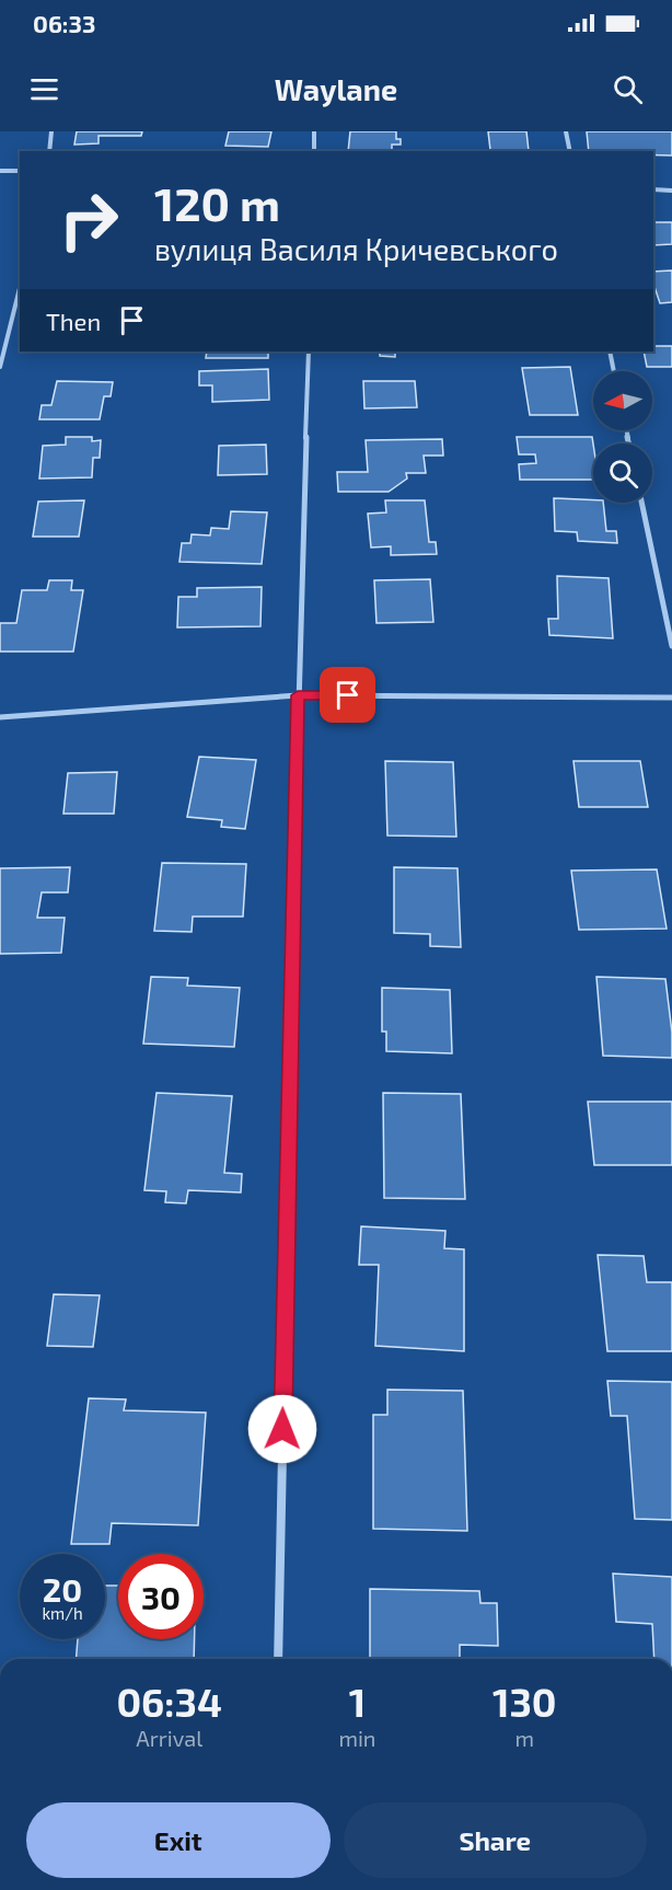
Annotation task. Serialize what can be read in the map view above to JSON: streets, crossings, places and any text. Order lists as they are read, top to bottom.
{
  "north": "left",
  "page": {
    "status": "06:33",
    "header": "Waylane",
    "turn": ["120 m", "вулиця Василя Кричевського"],
    "then": "Then",
    "speed": "20 km/h",
    "limit": "30",
    "eta": [
      "06:34",
      "Arrival",
      "1",
      "min",
      "130",
      "m"
    ],
    "buttons": ["Exit", "Share"]
  }
}
